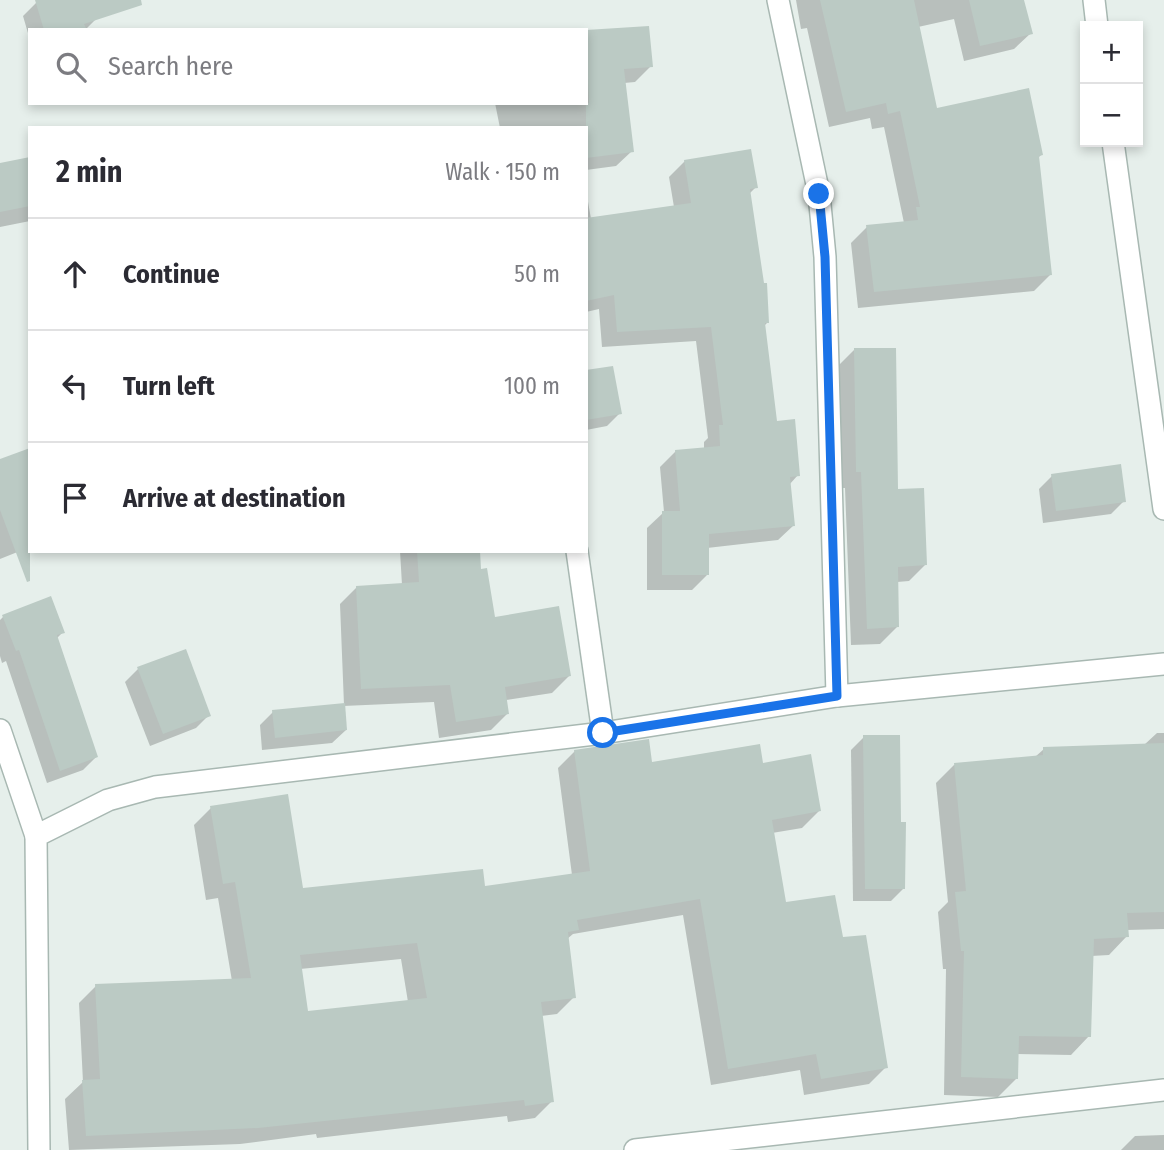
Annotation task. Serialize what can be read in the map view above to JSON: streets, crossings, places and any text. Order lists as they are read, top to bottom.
{
  "page": {
    "map_buttons": ["+", "−"],
    "search": "Search here",
    "heading": ["2 min", "Walk · 150 m"],
    "list": [
      ["Continue", "50 m"],
      ["Turn left", "100 m"],
      "Arrive at destination"
    ]
  }
}
